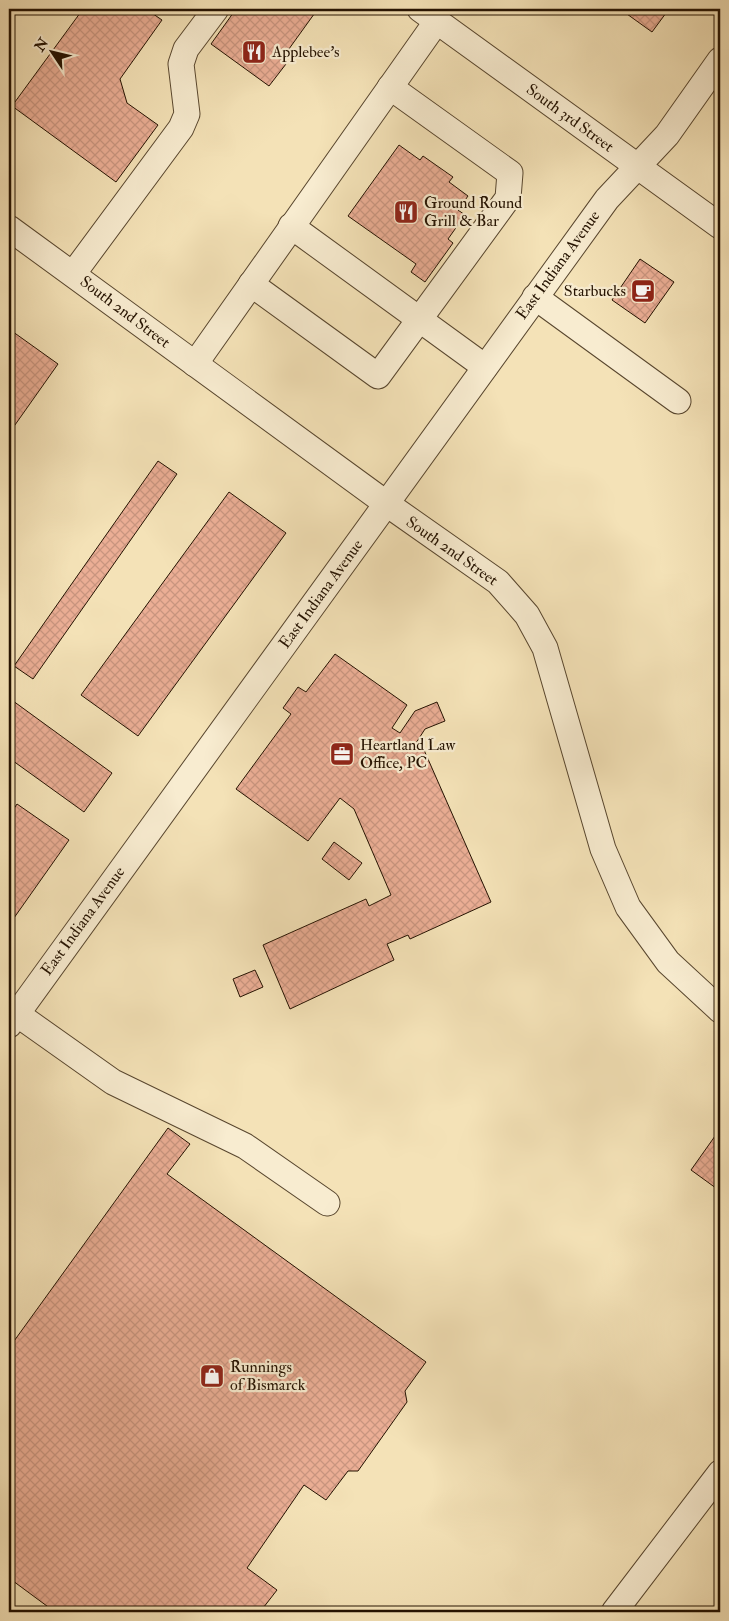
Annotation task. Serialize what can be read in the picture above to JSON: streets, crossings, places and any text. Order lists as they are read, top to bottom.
{
  "streets": {
    "street": ["South 3rd Street", "East Indiana Avenue", "South 2nd Street"]
  },
  "crossings": [
    ["South 3rd Street", "East Indiana Avenue"],
    ["East Indiana Avenue", "South 2nd Street"]
  ],
  "places": {
    "restaurant": ["Applebee's", "Ground Round Grill & Bar"],
    "cafe": ["Starbucks"],
    "office": ["Heartland Law Office, PC"],
    "shop": ["Runnings of Bismarck"]
  },
  "north": "top left"
}
